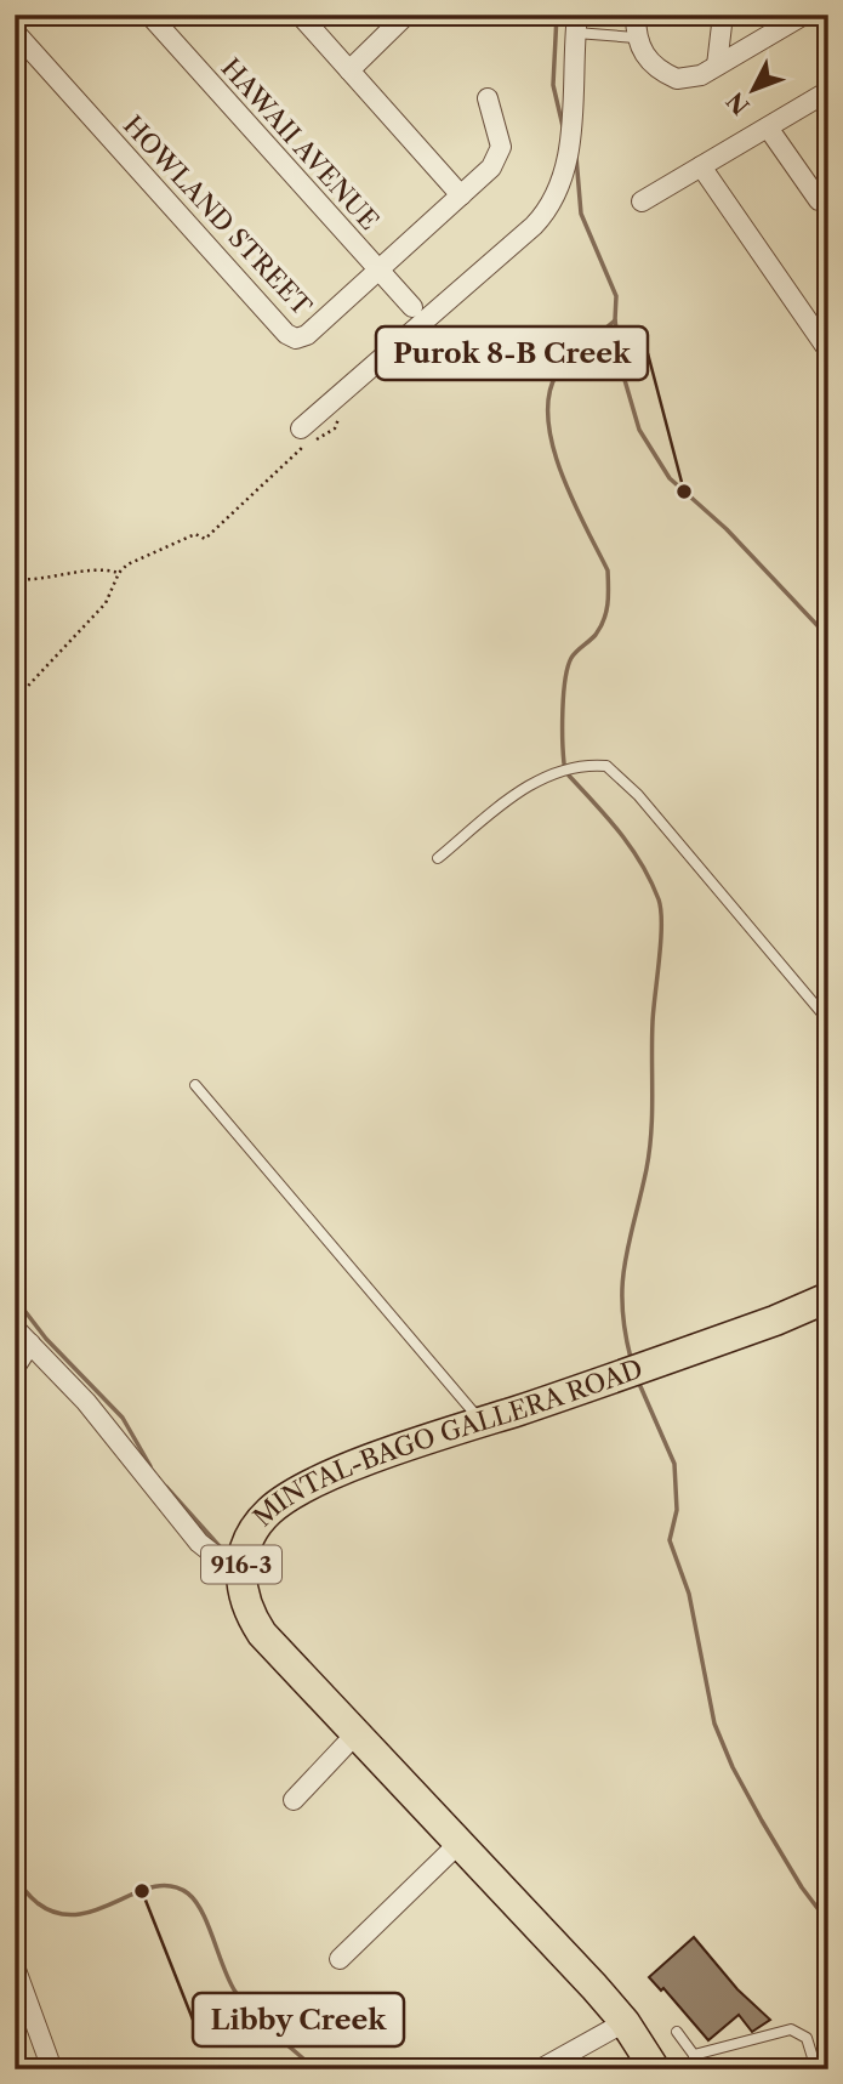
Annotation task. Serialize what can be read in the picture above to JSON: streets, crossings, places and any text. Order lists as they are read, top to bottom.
{
  "streets": {
    "main road": ["MINTAL-BAGO GALLERA ROAD", "916-3"],
    "street": ["HAWAII AVENUE", "HOWLAND STREET"]
  },
  "crossings": [
    ["HAWAII AVENUE", "HOWLAND STREET"],
    ["MINTAL-BAGO GALLERA ROAD", "916-3"]
  ],
  "places": ["Purok 8-B Creek", "Libby Creek"],
  "north": "bottom left"
}
